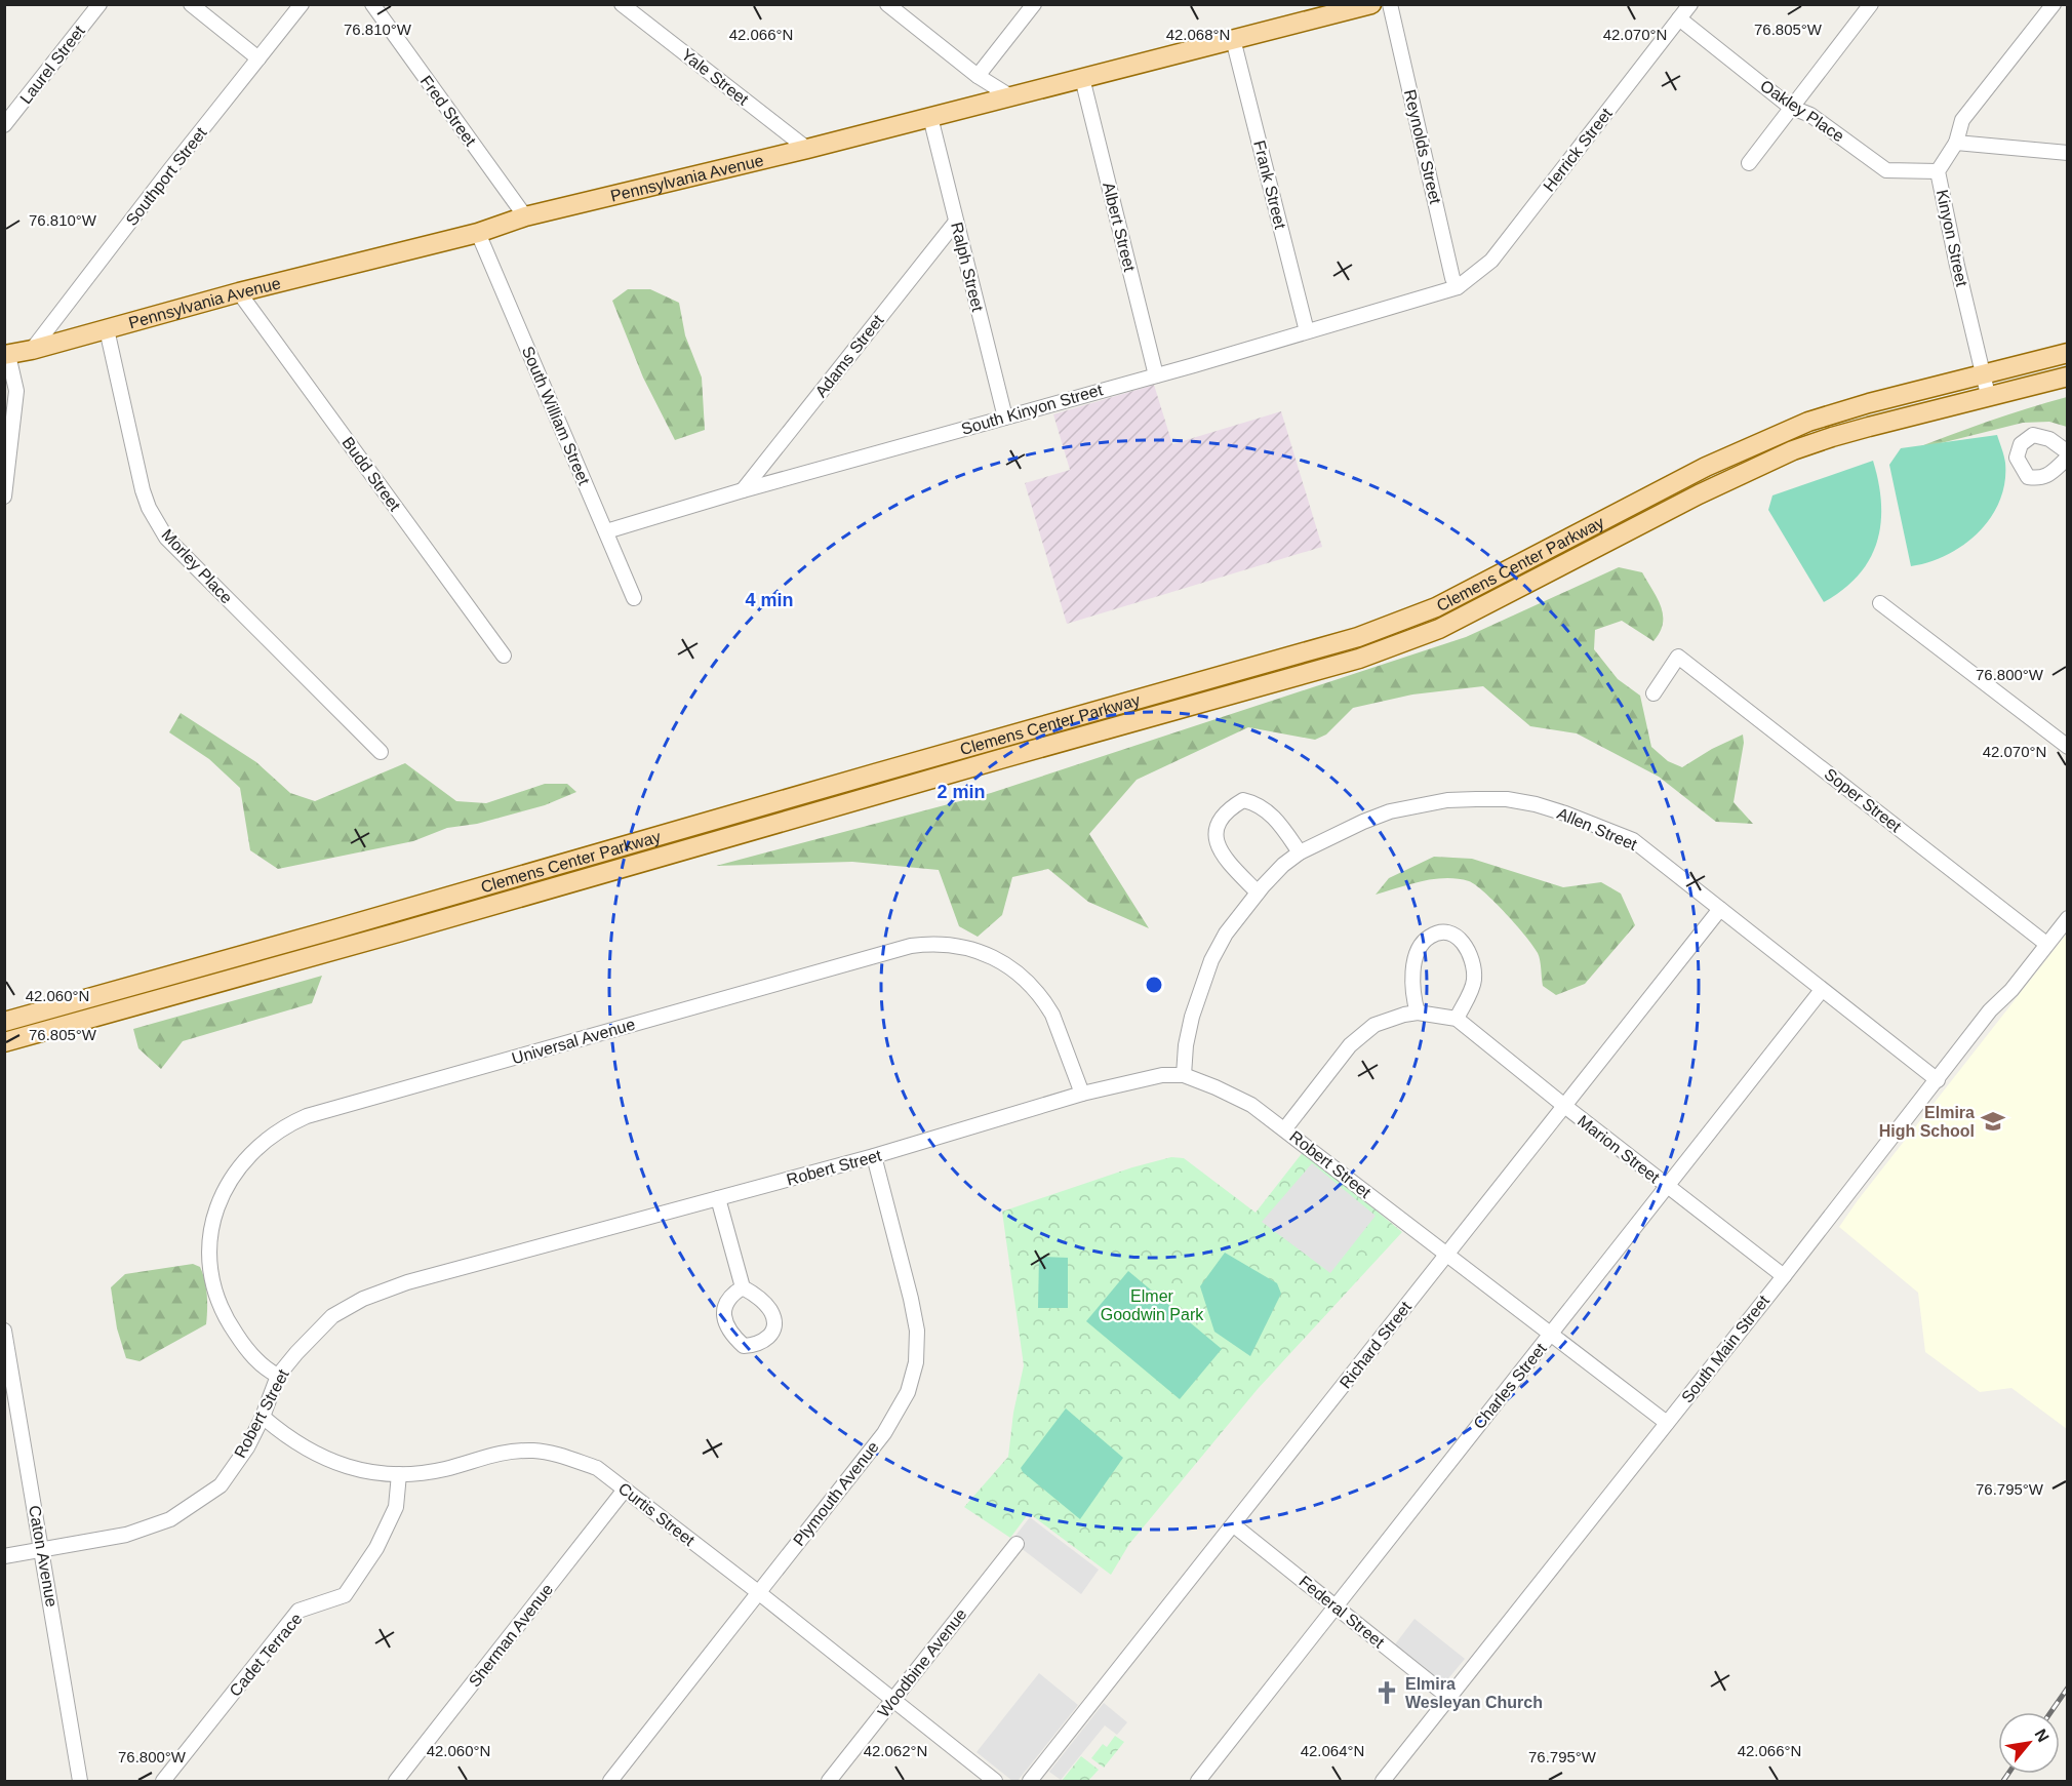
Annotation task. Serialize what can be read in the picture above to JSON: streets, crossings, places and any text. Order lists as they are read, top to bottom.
{
  "streets": {
    "main road": ["Pennsylvania Avenue", "Clemens Center Parkway"],
    "street": [
      "Laurel Street",
      "Yale Street",
      "Fred Street",
      "Oakley Place",
      "Reynolds Street",
      "Herrick Street",
      "Southport Street",
      "Frank Street",
      "Albert Street",
      "Kinyon Street",
      "Ralph Street",
      "Adams Street",
      "South Kinyon Street",
      "South William Street",
      "Budd Street",
      "Morley Place",
      "Soper Street",
      "Allen Street",
      "Universal Avenue",
      "Marion Street",
      "Robert Street",
      "Richard Street",
      "South Main Street",
      "Charles Street",
      "Plymouth Avenue",
      "Curtis Street",
      "Caton Avenue",
      "Federal Street",
      "Sherman Avenue",
      "Cadet Terrace",
      "Woodbine Avenue"
    ]
  },
  "crossings": [
    ["Yale Street", "Pennsylvania Avenue"],
    ["Fred Street", "Pennsylvania Avenue"],
    ["Oakley Place", "Herrick Street"],
    ["Oakley Place", "Kinyon Street"],
    ["Reynolds Street", "Herrick Street"],
    ["Reynolds Street", "South Kinyon Street"],
    ["Herrick Street", "South Kinyon Street"],
    ["Southport Street", "Pennsylvania Avenue"],
    ["Pennsylvania Avenue", "Frank Street"],
    ["Pennsylvania Avenue", "Albert Street"],
    ["Pennsylvania Avenue", "Ralph Street"],
    ["Pennsylvania Avenue", "South William Street"],
    ["Pennsylvania Avenue", "Budd Street"],
    ["Pennsylvania Avenue", "Morley Place"],
    ["Frank Street", "South Kinyon Street"],
    ["Albert Street", "South Kinyon Street"],
    ["Kinyon Street", "Clemens Center Parkway"],
    ["Ralph Street", "Adams Street"],
    ["Ralph Street", "South Kinyon Street"],
    ["Adams Street", "South Kinyon Street"],
    ["South Kinyon Street", "South William Street"],
    ["Soper Street", "South Main Street"],
    ["Allen Street", "Robert Street"],
    ["Allen Street", "Richard Street"],
    ["Allen Street", "South Main Street"],
    ["Allen Street", "Charles Street"],
    ["Universal Avenue", "Robert Street"],
    ["Marion Street", "Robert Street"],
    ["Marion Street", "Richard Street"],
    ["Marion Street", "South Main Street"],
    ["Marion Street", "Charles Street"],
    ["Robert Street", "Richard Street"],
    ["Robert Street", "South Main Street"],
    ["Robert Street", "Charles Street"],
    ["Robert Street", "Plymouth Avenue"],
    ["Robert Street", "Curtis Street"],
    ["Robert Street", "Caton Avenue"],
    ["Richard Street", "Federal Street"],
    ["South Main Street", "Federal Street"],
    ["Charles Street", "Federal Street"],
    ["Plymouth Avenue", "Curtis Street"],
    ["Curtis Street", "Sherman Avenue"],
    ["Curtis Street", "Cadet Terrace"],
    ["Curtis Street", "Woodbine Avenue"]
  ],
  "parks": ["Elmer Goodwin Park"],
  "places": {
    "school or university": ["Elmira High School"],
    "church": ["Elmira Wesleyan Church"]
  },
  "north": "top right",
  "coordinates": [
    "76.810°W",
    "76.805°W",
    "42.066°N",
    "42.068°N",
    "42.070°N",
    "76.800°W",
    "42.060°N",
    "76.795°W",
    "42.062°N",
    "42.064°N"
  ],
  "rings": ["4 min", "2 min"]
}
